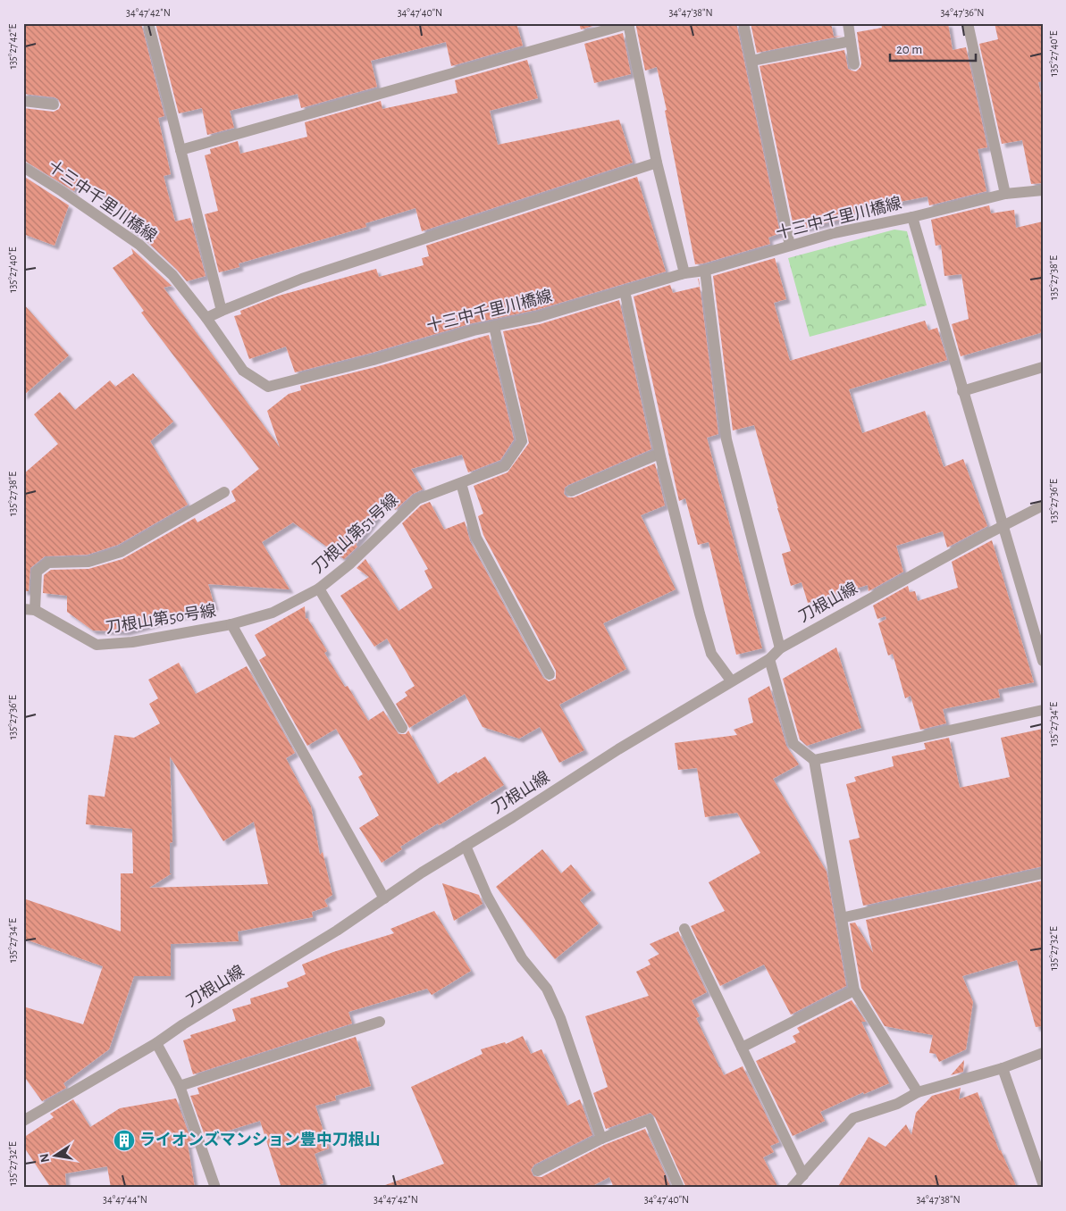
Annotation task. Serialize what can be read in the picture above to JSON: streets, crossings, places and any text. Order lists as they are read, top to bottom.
{
  "streets": {
    "street": [
      "十三中千里川橋線",
      "刀根山第51号線",
      "刀根山線",
      "刀根山第50号線"
    ]
  },
  "crossings": [
    ["十三中千里川橋線", "刀根山第51号線"],
    ["刀根山第51号線", "刀根山第50号線"]
  ],
  "places": {
    "building": ["ライオンズマンション豊中刀根山"]
  },
  "scale_bar": "20 m",
  "north": "left",
  "coordinates": [
    "34°47'42\"N",
    "34°47'40\"N",
    "34°47'38\"N",
    "34°47'36\"N",
    "135°27'42\"E",
    "135°27'40\"E",
    "135°27'38\"E",
    "135°27'36\"E",
    "135°27'34\"E",
    "135°27'32\"E",
    "34°47'44\"N"
  ]
}
